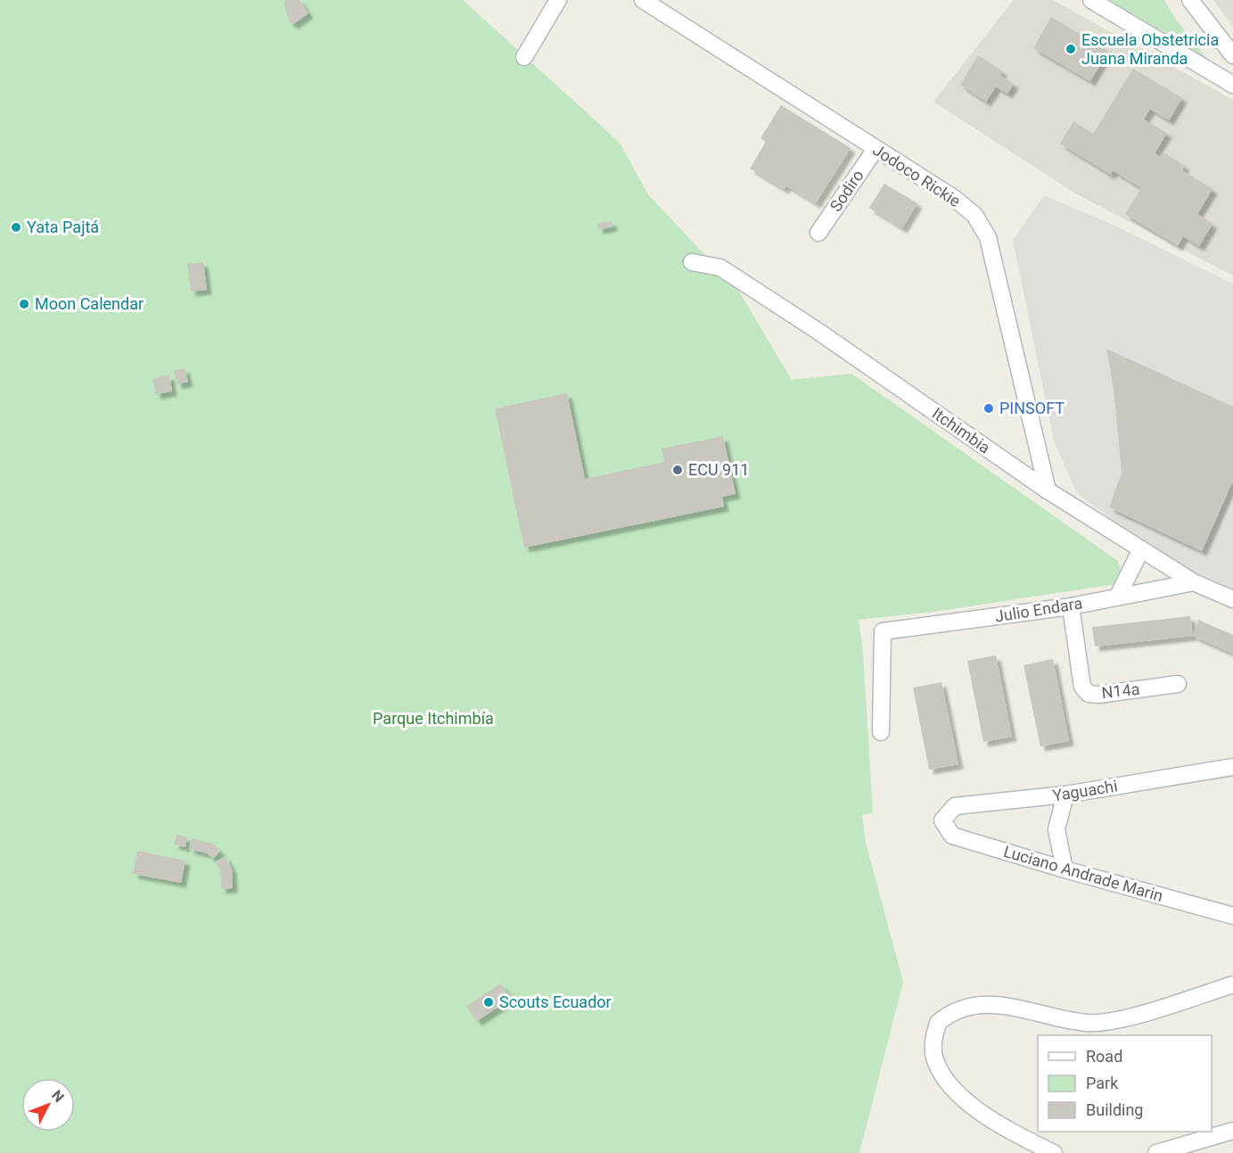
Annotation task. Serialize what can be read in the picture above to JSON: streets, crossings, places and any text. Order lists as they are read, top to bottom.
{
  "streets": {
    "street": [
      "Jodoco Rickie",
      "Sodiro",
      "Itchimbia",
      "Julio Endara",
      "N14a",
      "Yaguachi",
      "Luciano Andrade Marin"
    ]
  },
  "crossings": [
    ["Jodoco Rickie", "Sodiro"],
    ["Jodoco Rickie", "Itchimbia"],
    ["Itchimbia", "Julio Endara"],
    ["Julio Endara", "N14a"],
    ["Yaguachi", "Luciano Andrade Marin"]
  ],
  "parks": ["Parque Itchimbía"],
  "places": [
    "Escuela Obstetricia Juana Miranda",
    "Yata Pajtá",
    "Moon Calendar",
    "PINSOFT",
    "ECU 911",
    "Scouts Ecuador"
  ],
  "legend": ["Road", "Park", "Building"],
  "north": "top right"
}
